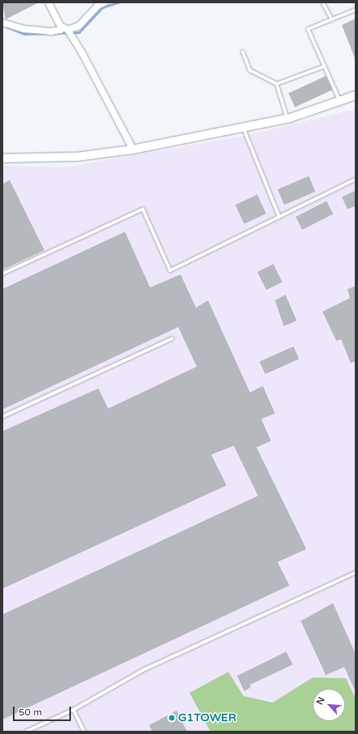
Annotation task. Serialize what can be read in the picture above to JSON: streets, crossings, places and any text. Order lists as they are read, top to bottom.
{
  "places": ["G1TOWER"],
  "scale_bar": "50 m",
  "north": "top left"
}
